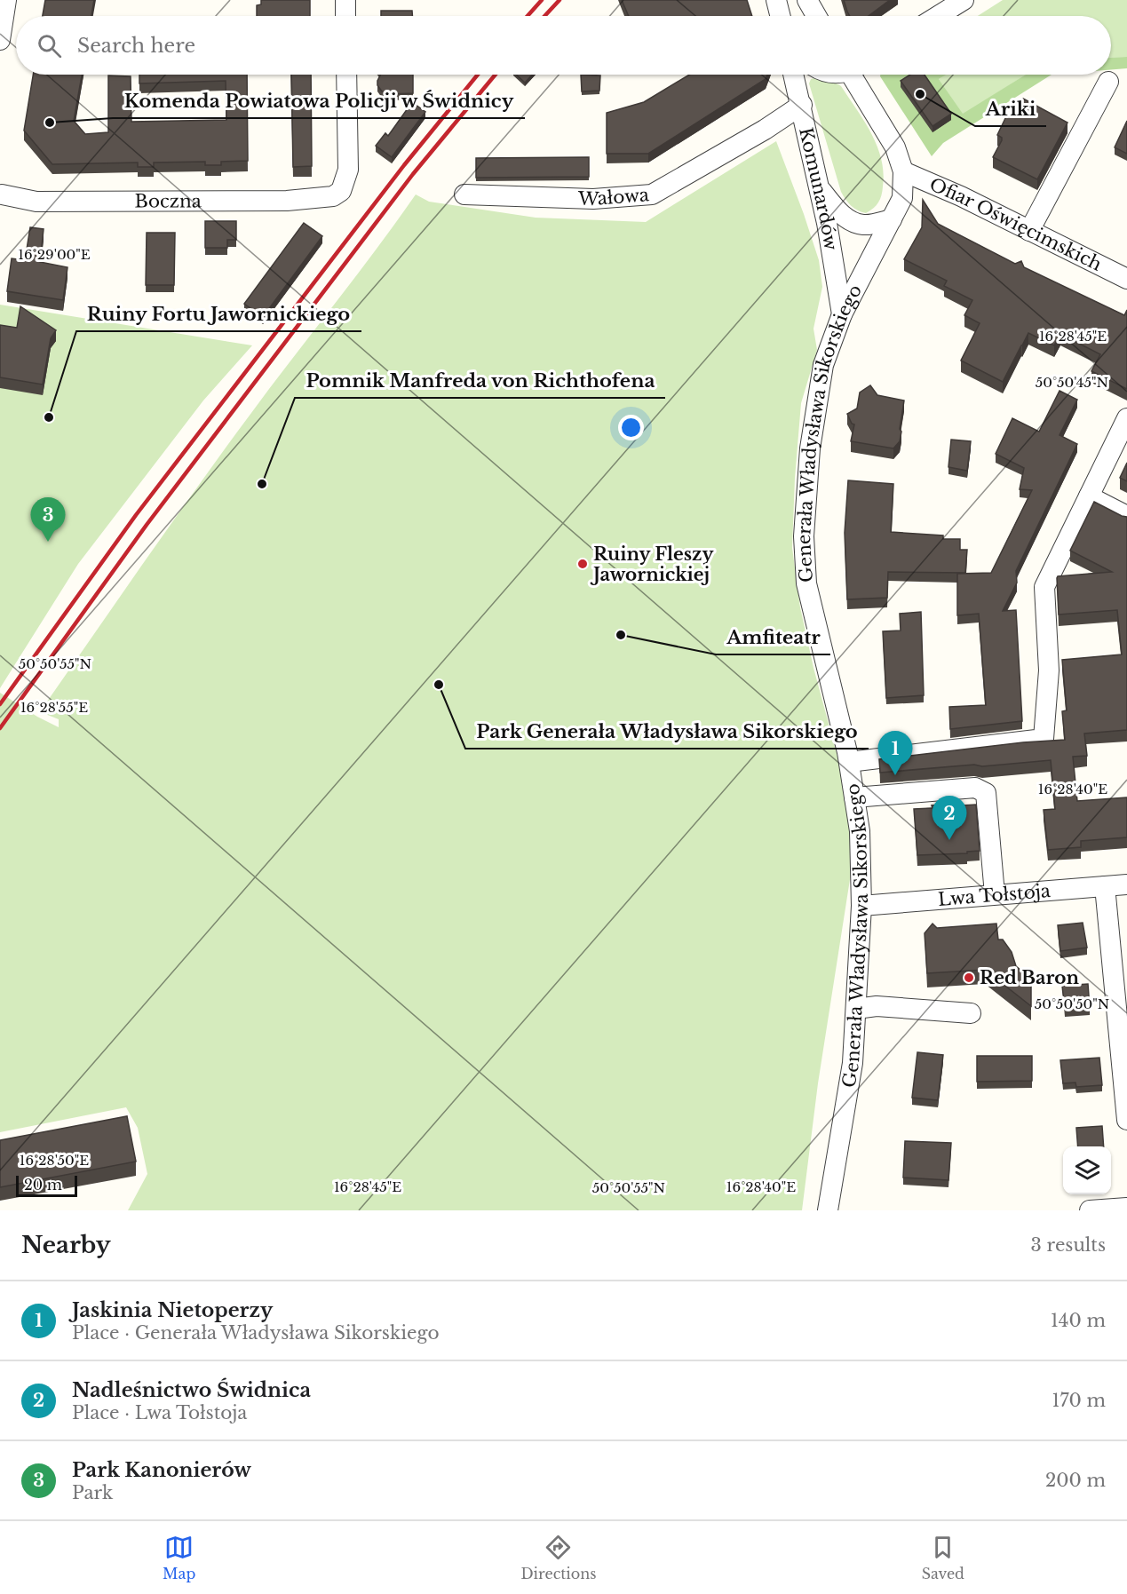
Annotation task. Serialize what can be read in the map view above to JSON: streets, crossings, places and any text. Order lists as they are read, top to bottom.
{
  "streets": {
    "street": [
      "Komunardów",
      "Wałowa",
      "Boczna",
      "Ofiar Oświęcimskich",
      "Generała Władysława Sikorskiego",
      "Lwa Tołstoja"
    ]
  },
  "crossings": [
    ["Komunardów", "Wałowa"],
    ["Komunardów", "Generała Władysława Sikorskiego"],
    ["Ofiar Oświęcimskich", "Generała Władysława Sikorskiego"],
    ["Generała Władysława Sikorskiego", "Lwa Tołstoja"]
  ],
  "places": [
    "Ariki",
    "Komenda Powiatowa Policji w Świdnicy",
    "Ruiny Fortu Jawornickiego",
    "Pomnik Manfreda von Richthofena",
    "Ruiny Fleszy Jawornickiej",
    "Amfiteatr",
    "Park Generała Władysława Sikorskiego",
    "Red Baron"
  ],
  "scale_bar": "20 m",
  "page": {
    "search": "Search here",
    "pins": ["3", "1", "2"],
    "scale": "20 m",
    "heading": ["Nearby", "3 results"],
    "list": [
      {
        "mark": "1",
        "name": "Jaskinia Nietoperzy",
        "note": "Place · Generała Władysława Sikorskiego",
        "value": "140 m"
      },
      {
        "mark": "2",
        "name": "Nadleśnictwo Świdnica",
        "note": "Place · Lwa Tołstoja",
        "value": "170 m"
      },
      {
        "mark": "3",
        "name": "Park Kanonierów",
        "note": "Park",
        "value": "200 m"
      }
    ],
    "nav": ["Map", "Directions", "Saved"]
  },
  "coordinates": [
    "16°29'00\"E",
    "16°28'45\"E",
    "50°50'45\"N",
    "50°50'55\"N",
    "16°28'55\"E",
    "16°28'40\"E",
    "50°50'50\"N",
    "16°28'50\"E"
  ]
}
